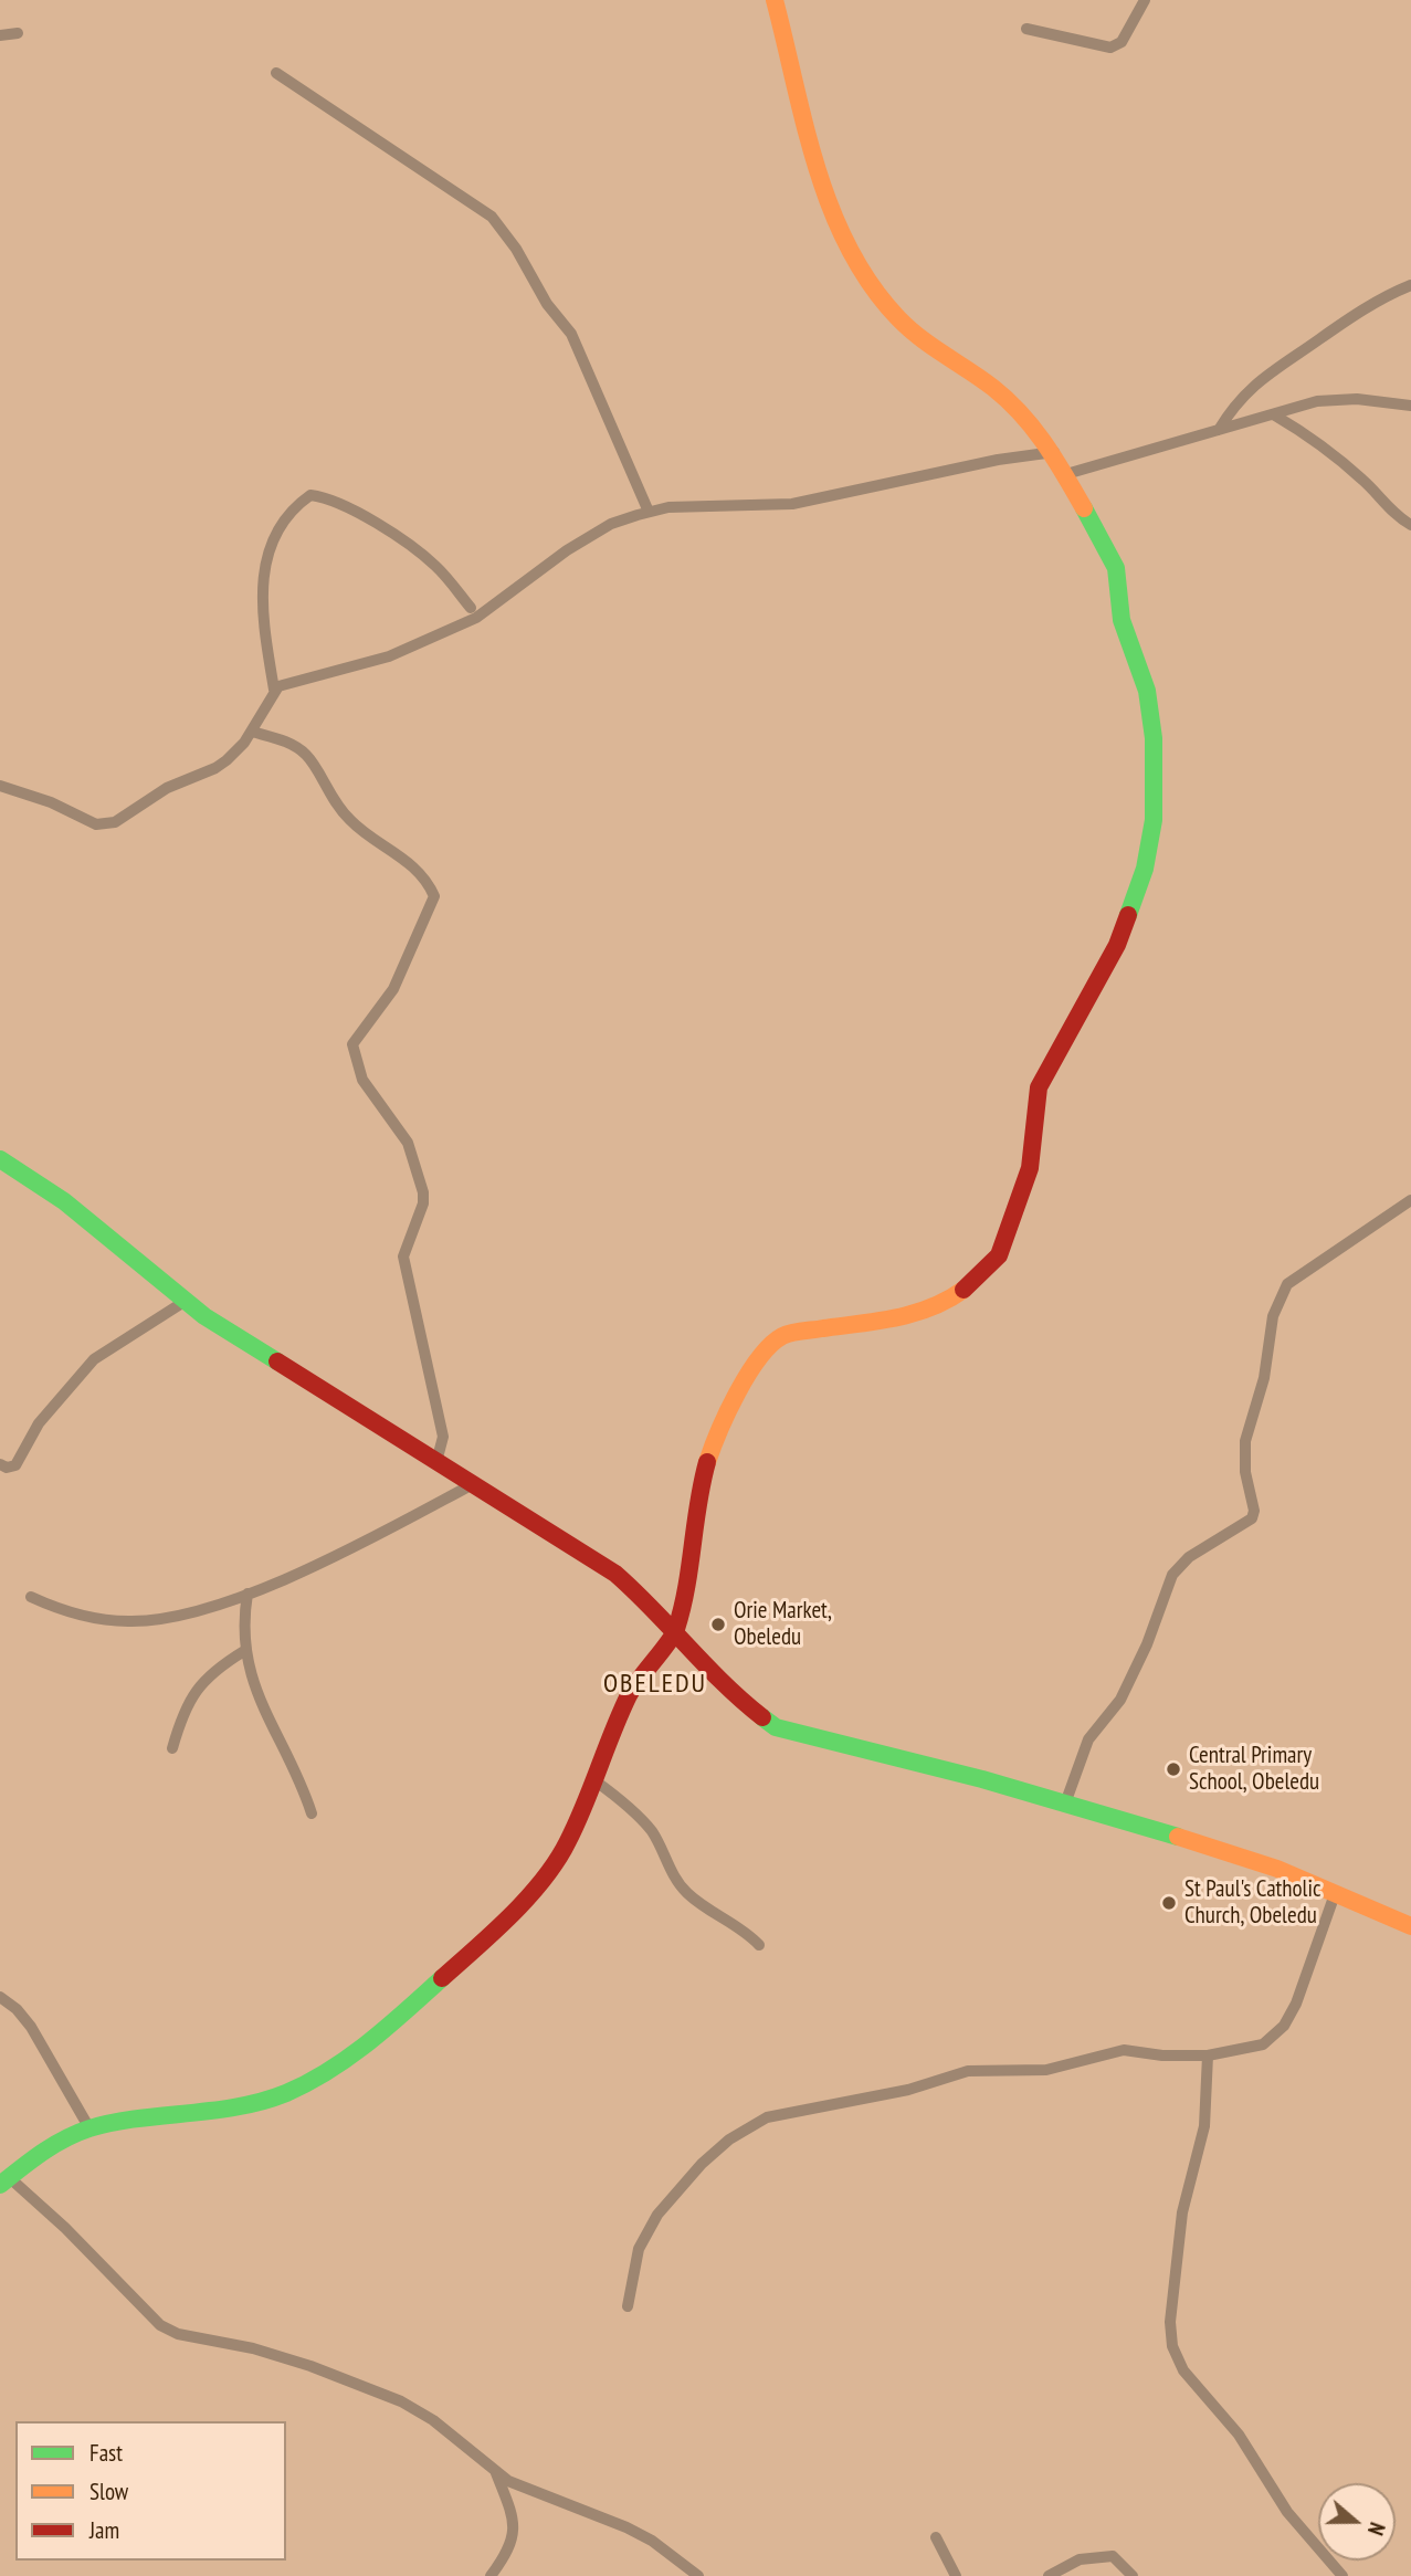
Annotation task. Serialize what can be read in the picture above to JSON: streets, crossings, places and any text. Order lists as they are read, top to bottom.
{
  "districts": ["OBELEDU"],
  "places": ["Orie Market, Obeledu", "Central Primary School, Obeledu", "St Paul's Catholic Church, Obeledu"],
  "legend": ["Fast", "Slow", "Jam"],
  "north": "right"
}
